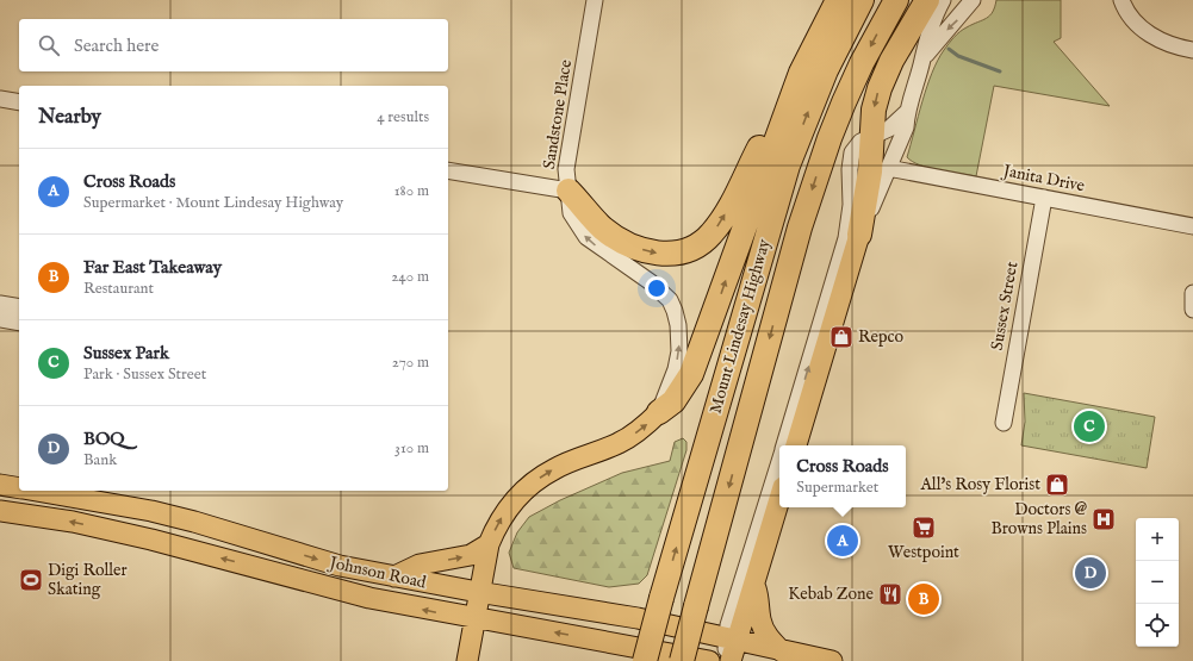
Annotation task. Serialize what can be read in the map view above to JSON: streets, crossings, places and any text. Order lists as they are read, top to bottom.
{
  "streets": {
    "highway": ["Mount Lindesay Highway"],
    "main road": ["Johnson Road"],
    "street": ["Sandstone Place", "Janita Drive", "Sussex Street"]
  },
  "crossings": [
    ["Janita Drive", "Sussex Street"]
  ],
  "one_way": ["Sandstone Place"],
  "places": {
    "shop": ["Repco", "All's Rosy Florist"],
    "hospital": ["Doctors @ Browns Plains"],
    "supermarket": ["Westpoint"],
    "sports": ["Digi Roller Skating"],
    "restaurant": ["Kebab Zone"]
  },
  "page": {
    "search": "Search here",
    "heading": ["Nearby", "4 results"],
    "list": [
      {
        "mark": "A",
        "name": "Cross Roads",
        "note": "Supermarket · Mount Lindesay Highway",
        "value": "180 m"
      },
      {
        "mark": "B",
        "name": "Far East Takeaway",
        "note": "Restaurant",
        "value": "240 m"
      },
      {
        "mark": "C",
        "name": "Sussex Park",
        "note": "Park · Sussex Street",
        "value": "270 m"
      },
      {
        "mark": "D",
        "name": "BOQ",
        "note": "Bank",
        "value": "310 m"
      }
    ],
    "pins": [
      "C",
      "A",
      "D",
      "B"
    ],
    "popup": ["Cross Roads", "Supermarket"],
    "map_buttons": ["+", "−"]
  }
}
